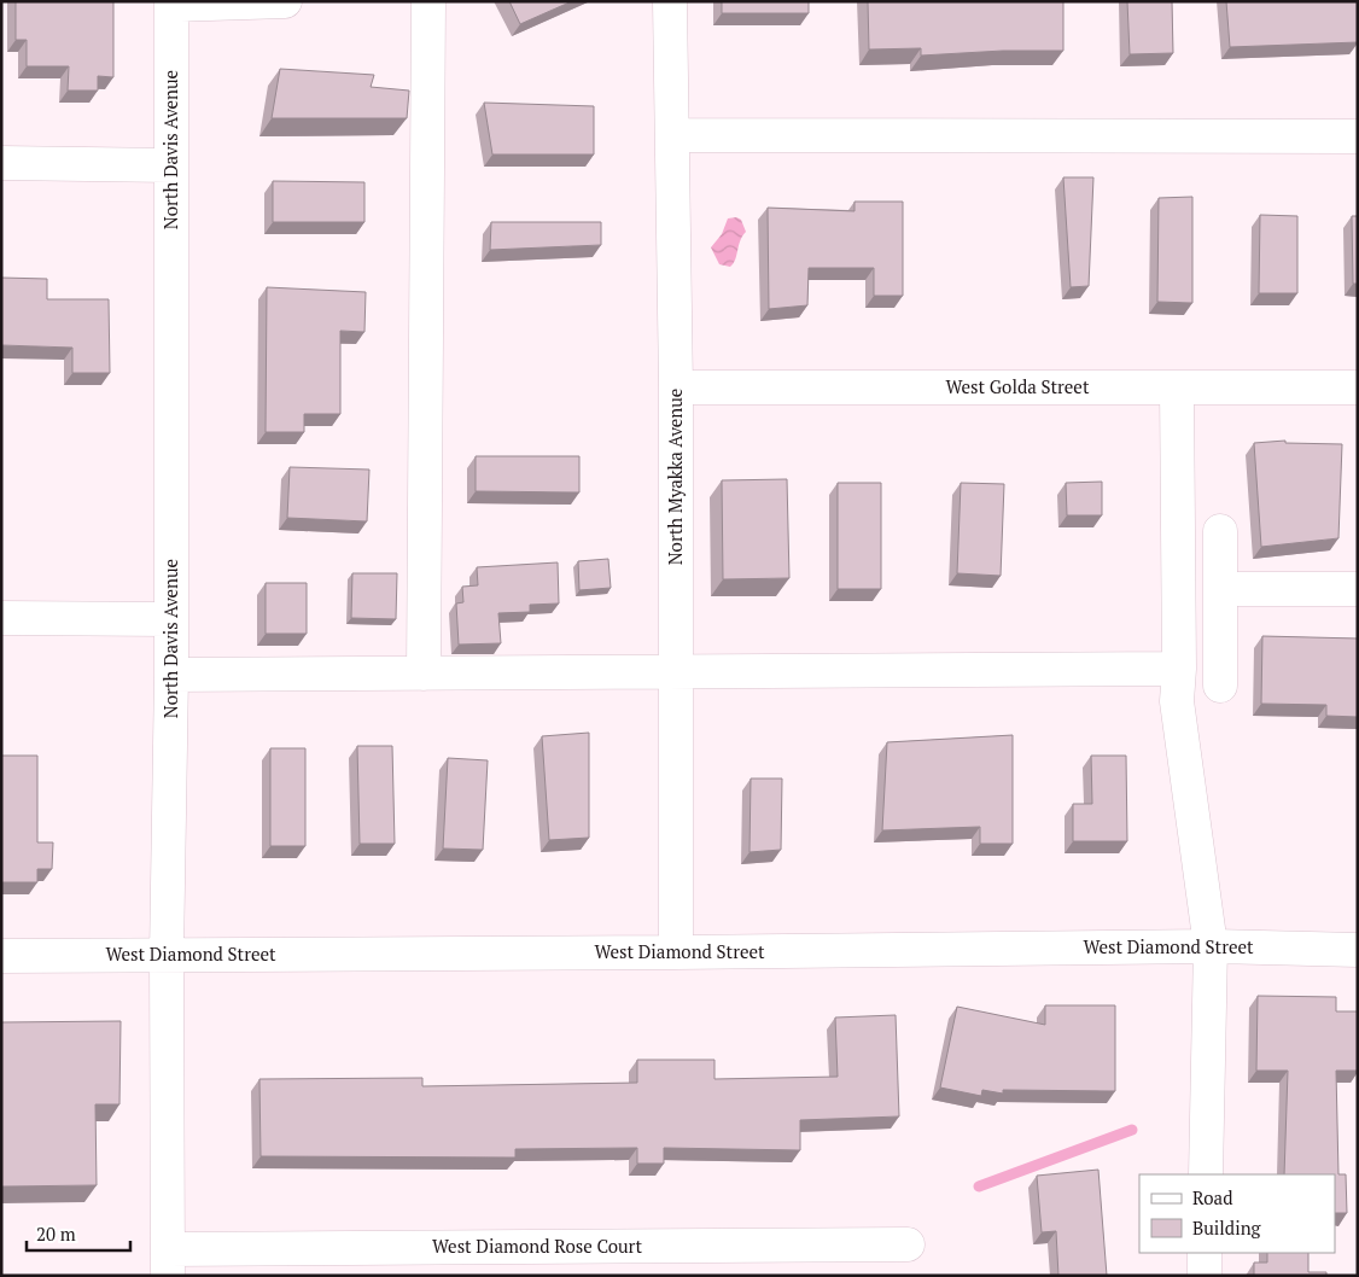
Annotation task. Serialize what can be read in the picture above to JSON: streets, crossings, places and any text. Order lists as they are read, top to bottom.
{
  "streets": {
    "street": [
      "North Davis Avenue",
      "West Golda Street",
      "North Myakka Avenue",
      "West Diamond Street",
      "West Diamond Rose Court"
    ]
  },
  "crossings": [
    ["North Davis Avenue", "West Diamond Street"],
    ["North Davis Avenue", "West Diamond Rose Court"],
    ["West Golda Street", "North Myakka Avenue"],
    ["North Myakka Avenue", "West Diamond Street"]
  ],
  "legend": ["Road", "Building"],
  "scale_bar": "20 m"
}
